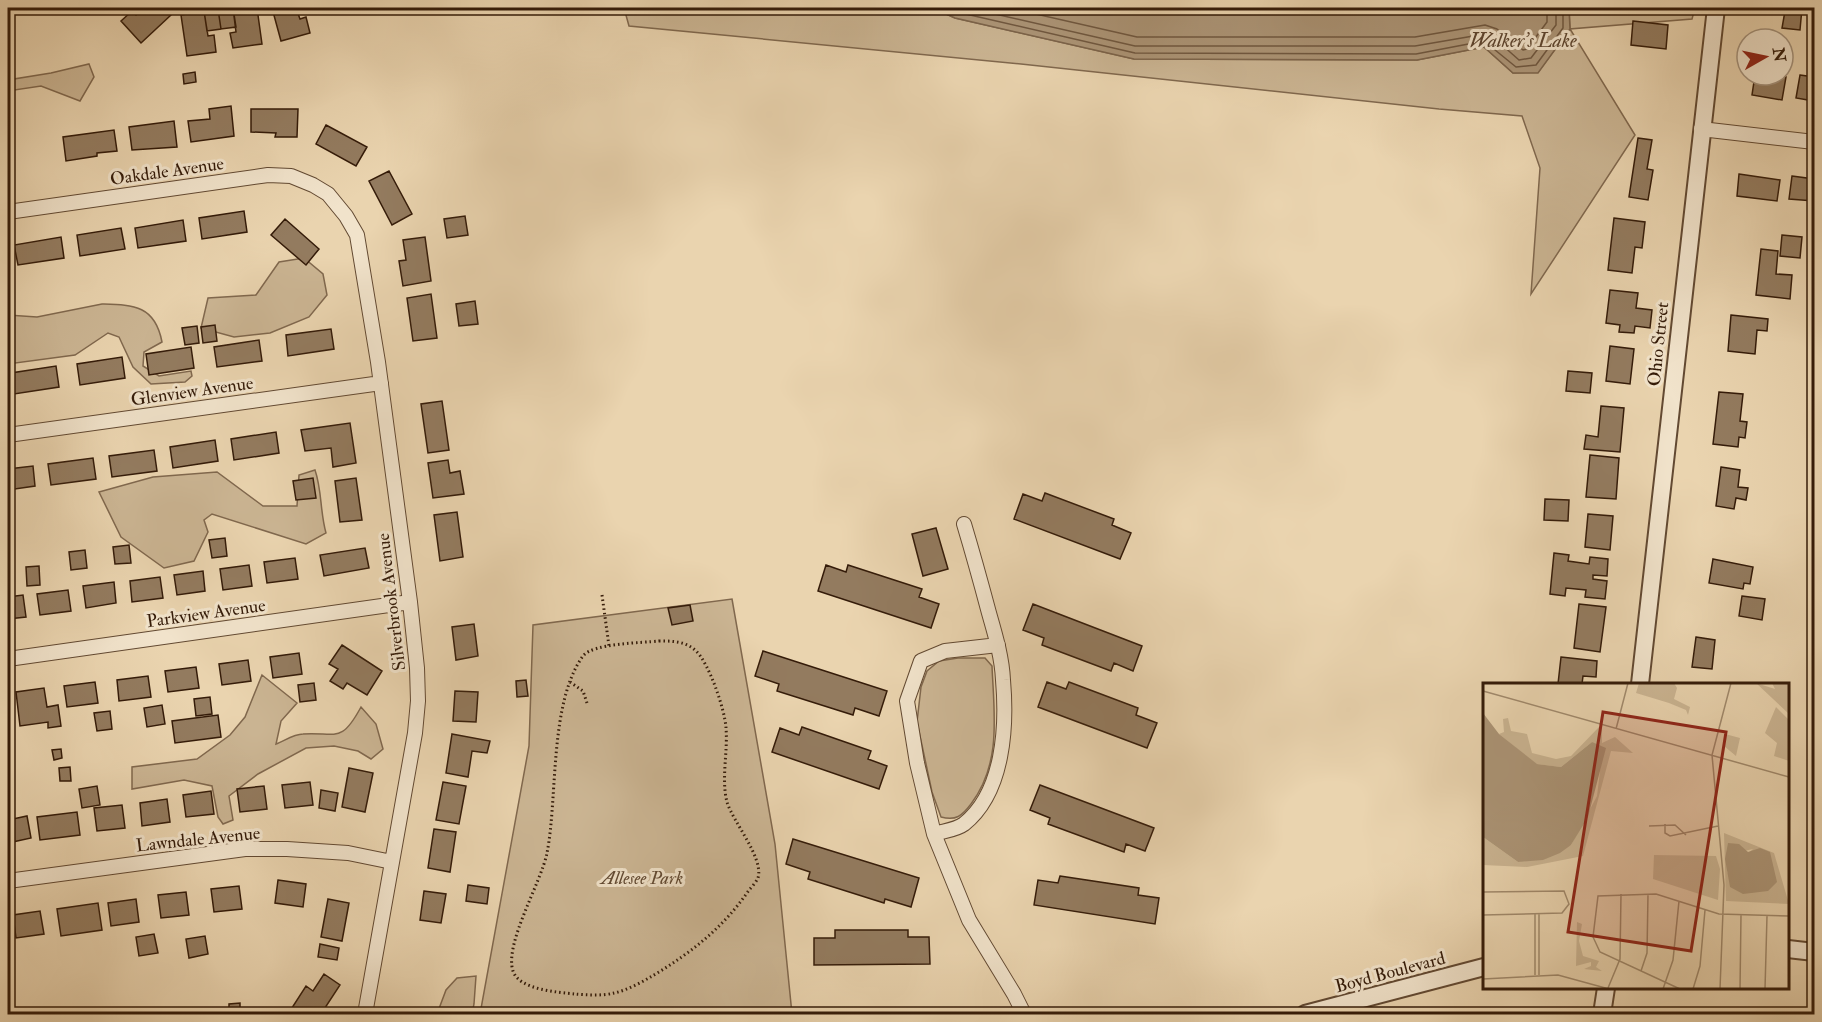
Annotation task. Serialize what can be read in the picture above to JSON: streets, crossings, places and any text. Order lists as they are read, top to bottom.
{
  "streets": {
    "street": [
      "Oakdale Avenue",
      "Ohio Street",
      "Glenview Avenue",
      "Silverbrook Avenue",
      "Parkview Avenue",
      "Lawndale Avenue",
      "Boyd Boulevard"
    ]
  },
  "crossings": [
    ["Oakdale Avenue", "Silverbrook Avenue"],
    ["Glenview Avenue", "Silverbrook Avenue"],
    ["Silverbrook Avenue", "Parkview Avenue"],
    ["Silverbrook Avenue", "Lawndale Avenue"]
  ],
  "water": ["Walker's Lake"],
  "parks": ["Allesee Park"],
  "north": "right"
}
